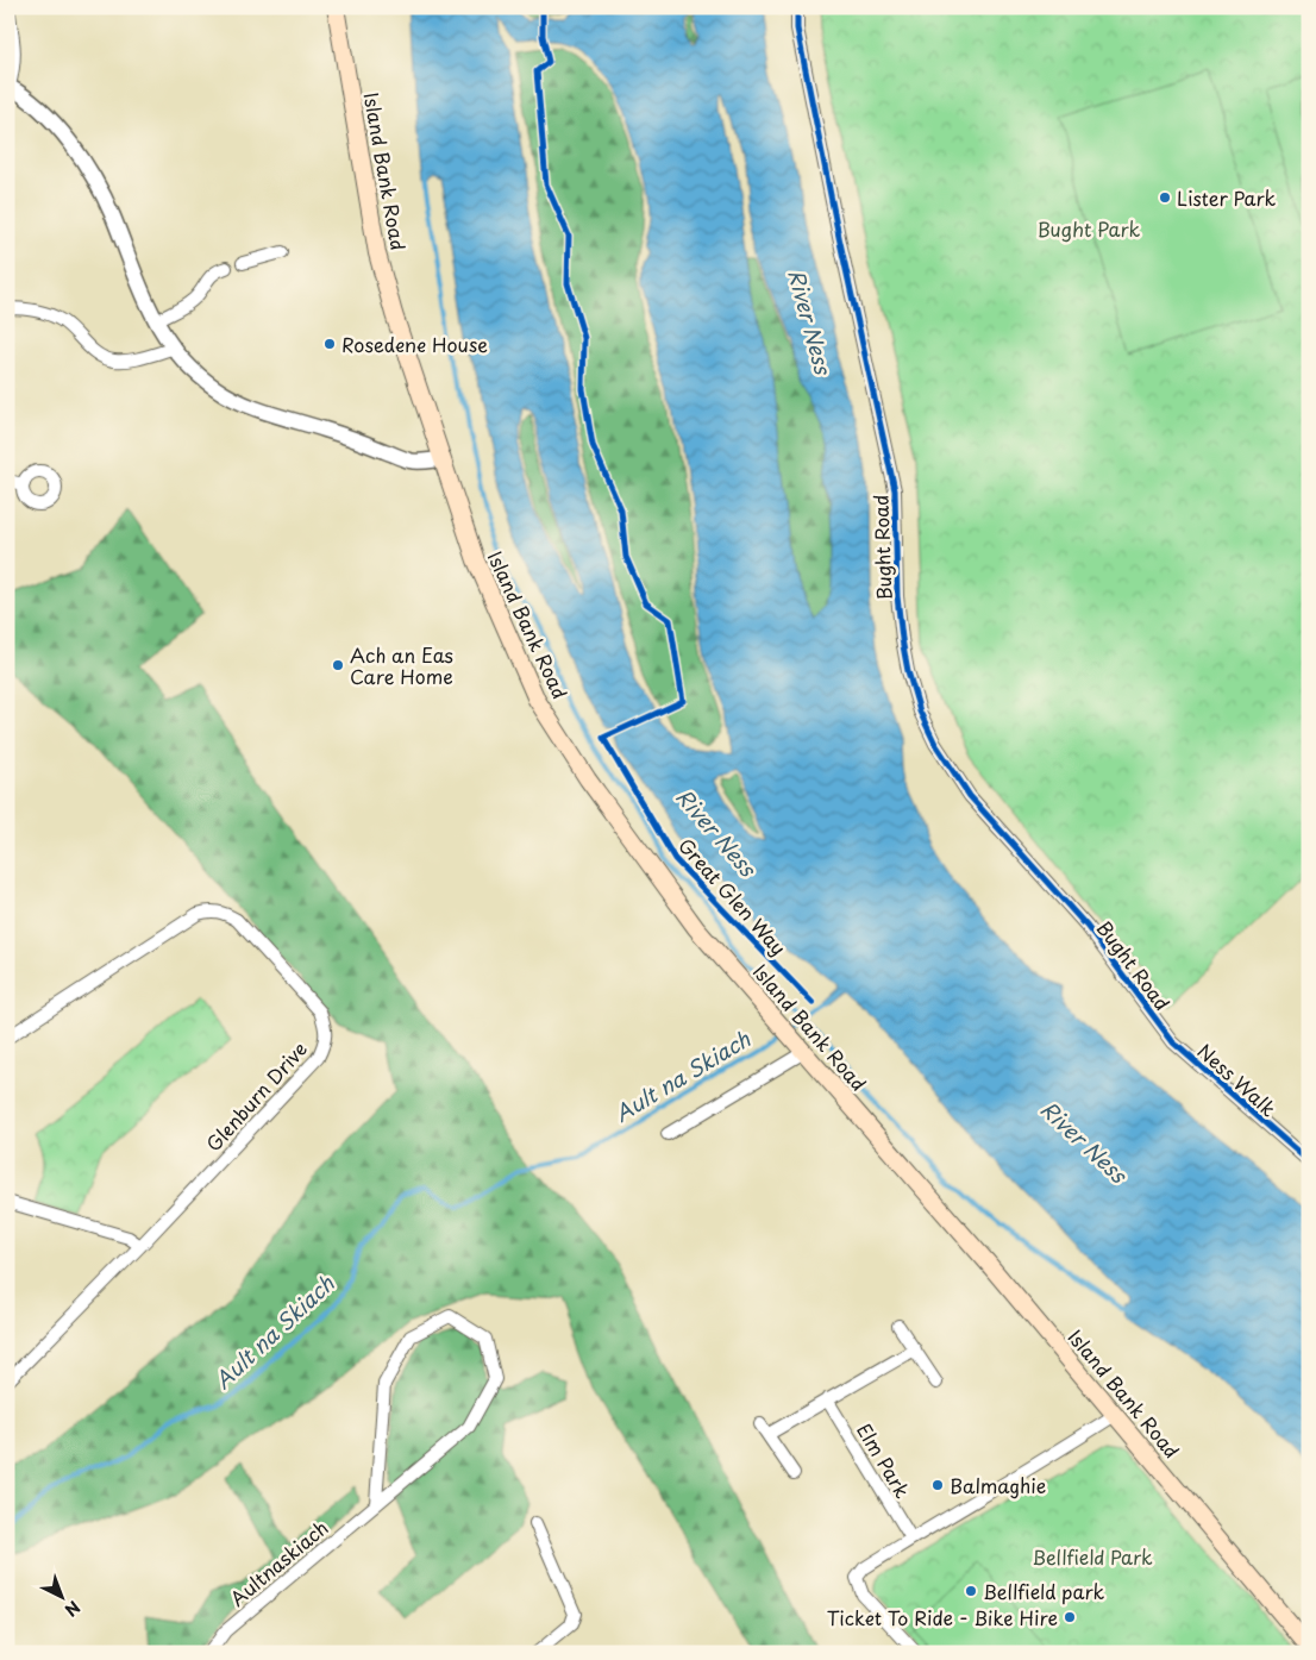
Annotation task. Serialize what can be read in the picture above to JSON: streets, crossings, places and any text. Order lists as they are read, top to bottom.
{
  "streets": {
    "main road": ["Island Bank Road"],
    "street": [
      "Bught Road",
      "Ness Walk",
      "Glenburn Drive",
      "Elm Park",
      "Aultnaskiach"
    ],
    "cycle path": ["Great Glen Way"]
  },
  "crossings": [
    ["Bught Road", "Ness Walk"]
  ],
  "water": ["River Ness", "Ault na Skiach"],
  "parks": ["Bught Park", "Bellfield Park"],
  "places": [
    "Lister Park",
    "Rosedene House",
    "Ach an Eas Care Home",
    "Balmaghie",
    "Bellfield park",
    "Ticket To Ride - Bike Hire"
  ],
  "north": "bottom right"
}
